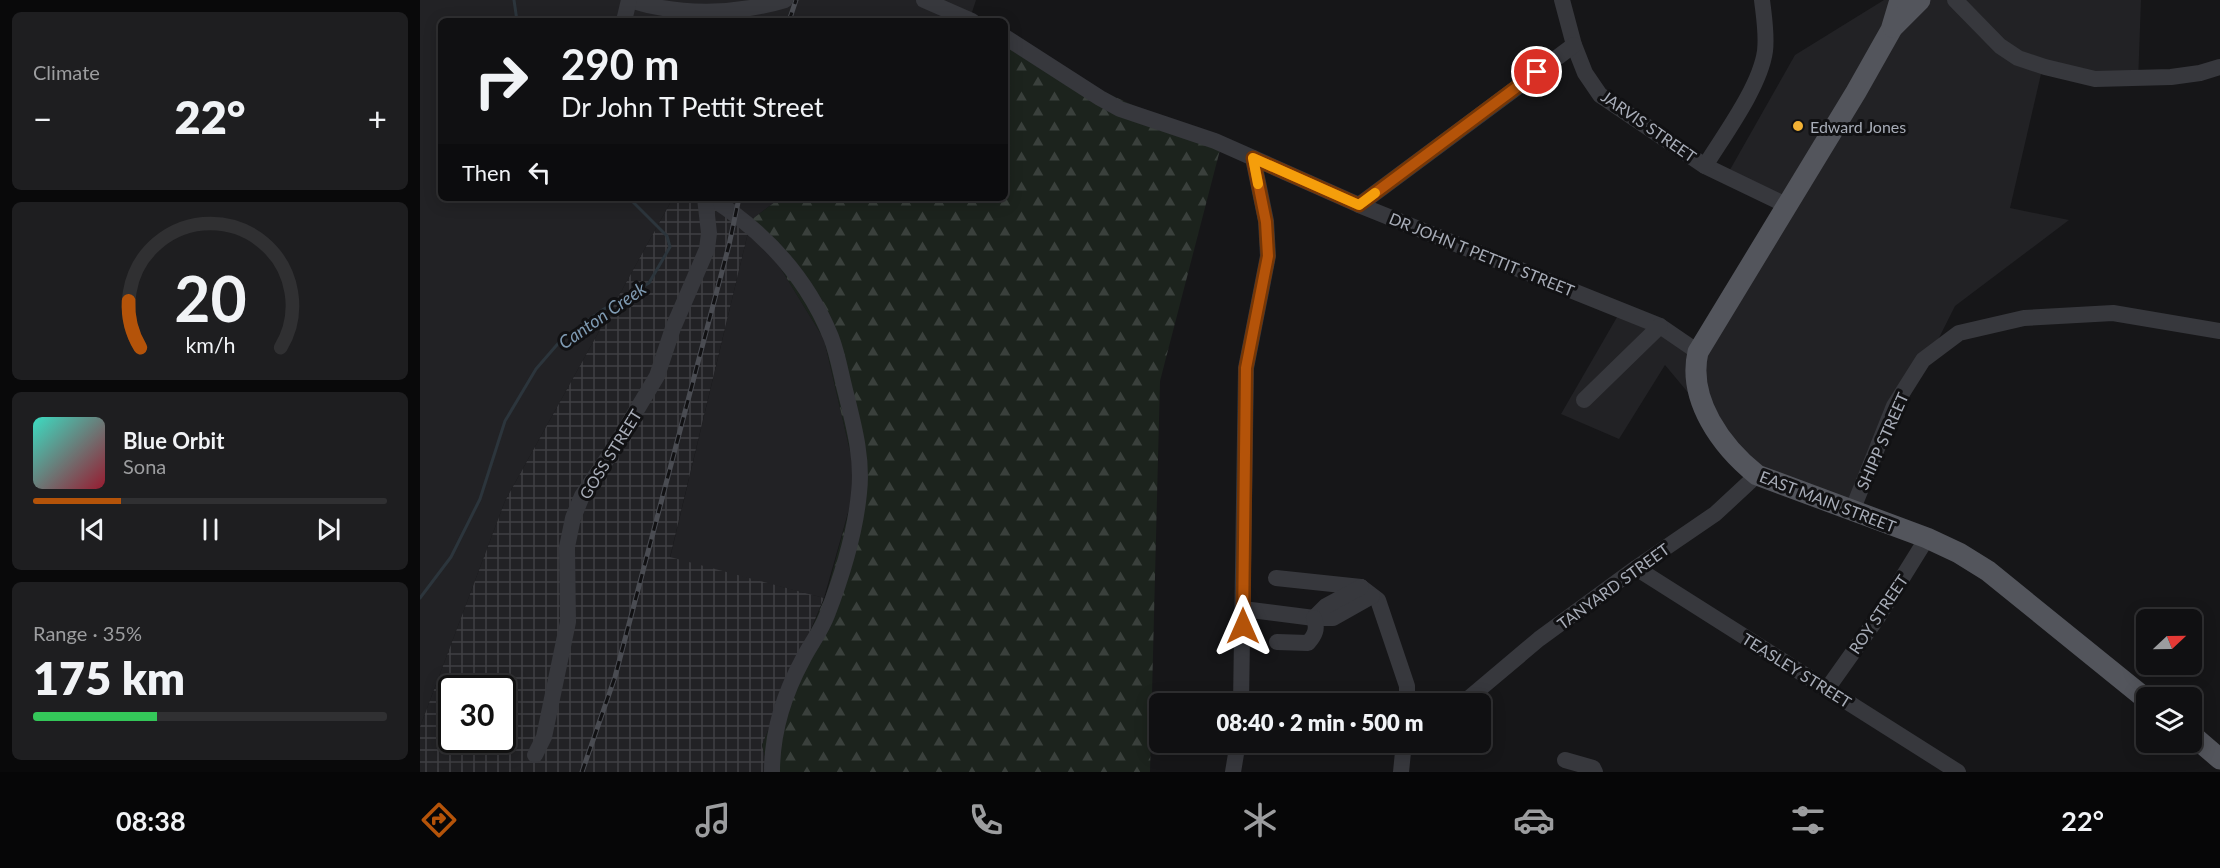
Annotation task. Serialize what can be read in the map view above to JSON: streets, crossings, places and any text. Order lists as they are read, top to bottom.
{
  "streets": {
    "main road": ["EAST MAIN STREET"],
    "street": [
      "JARVIS STREET",
      "DR JOHN T PETTIT STREET",
      "SHIPP STREET",
      "GOSS STREET",
      "TANYARD STREET",
      "ROY STREET",
      "TEASLEY STREET"
    ]
  },
  "crossings": [
    ["DR JOHN T PETTIT STREET", "EAST MAIN STREET"],
    ["SHIPP STREET", "EAST MAIN STREET"],
    ["EAST MAIN STREET", "TANYARD STREET"],
    ["EAST MAIN STREET", "ROY STREET"],
    ["TANYARD STREET", "TEASLEY STREET"],
    ["ROY STREET", "TEASLEY STREET"]
  ],
  "water": ["Canton Creek"],
  "places": ["Edward Jones"],
  "north": "right",
  "page": {
    "tile": [
      "Climate",
      ["Range · 35%", "175 km"]
    ],
    "turn": ["290 m", "Dr John T Pettit Street"],
    "heat": ["−", "22°", "+"],
    "then": "Then",
    "song": ["Blue Orbit", "Sona"],
    "limit": "30",
    "trip": "08:40 · 2 min · 500 m",
    "tabs": ["08:38", "22°"],
    "gauge": ["20", "km/h"]
  }
}
